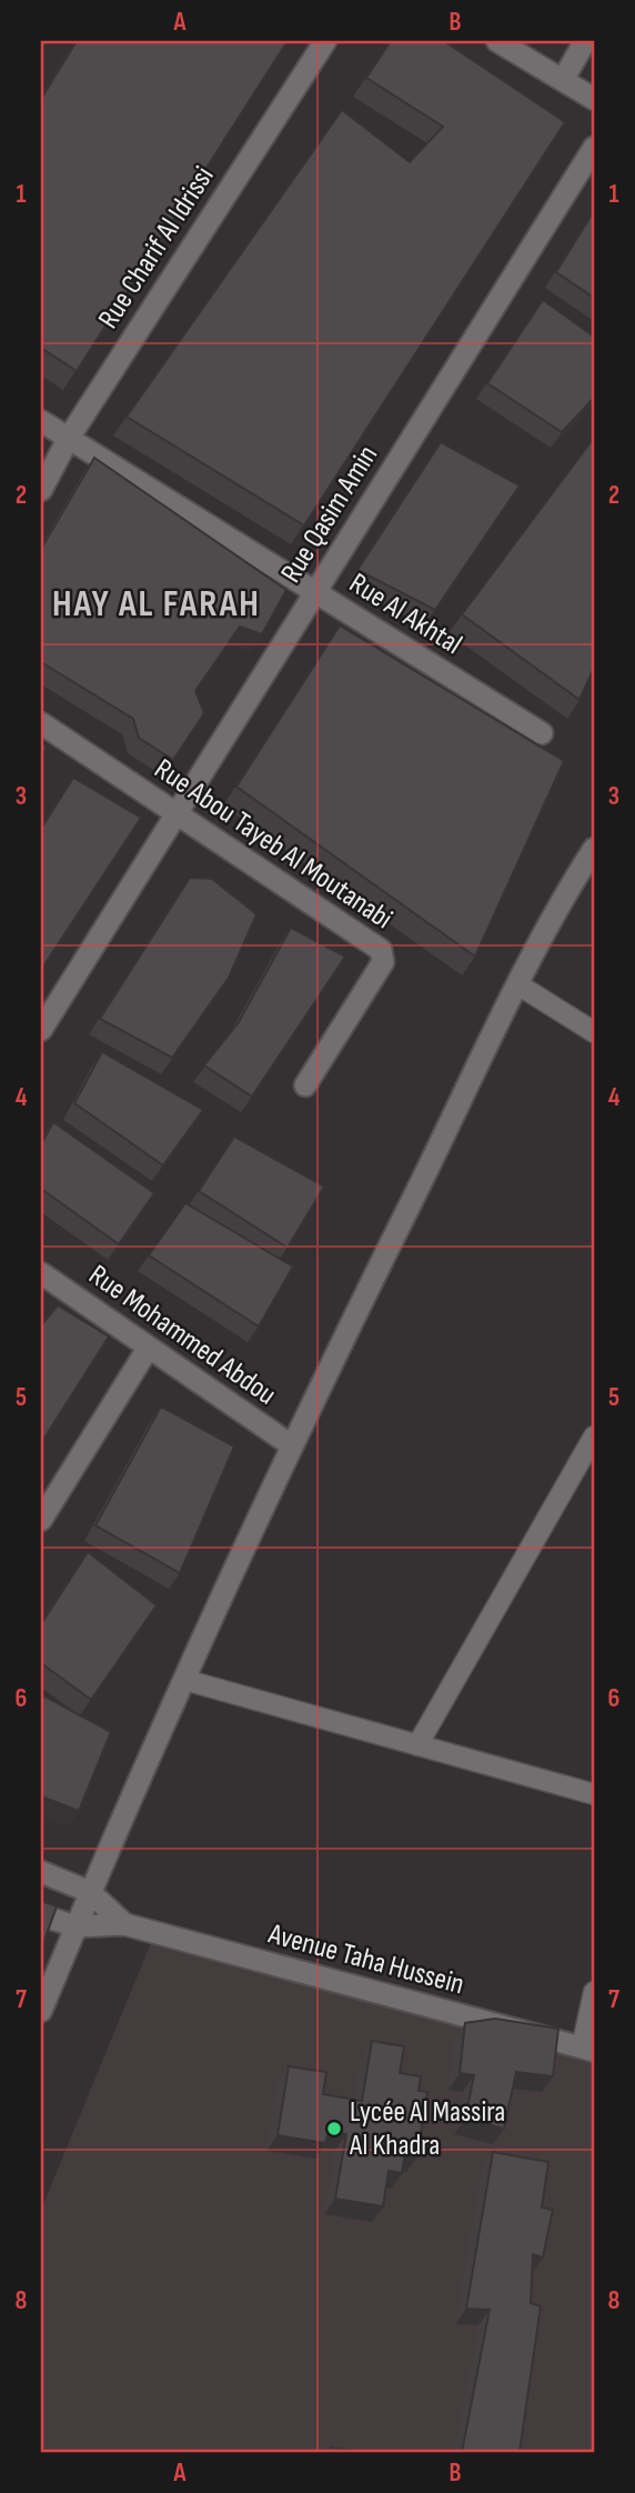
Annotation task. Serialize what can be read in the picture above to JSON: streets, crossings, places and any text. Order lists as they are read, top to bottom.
{
  "streets": {
    "street": [
      "Rue Charif Al Idrissi",
      "Rue Qasim Amin",
      "Rue Al Akhtal",
      "Rue Abou Tayeb Al Moutanabi",
      "Rue Mohammed Abdou",
      "Avenue Taha Hussein"
    ]
  },
  "crossings": [
    ["Rue Charif Al Idrissi", "Rue Al Akhtal"],
    ["Rue Qasim Amin", "Rue Al Akhtal"],
    ["Rue Qasim Amin", "Rue Abou Tayeb Al Moutanabi"]
  ],
  "districts": ["HAY AL FARAH"],
  "places": ["Lycée Al Massira Al Khadra"],
  "grid": {
    "columns": ["A", "B"],
    "rows": [
      "1",
      "2",
      "3",
      "4",
      "5",
      "6",
      "7",
      "8"
    ]
  }
}
